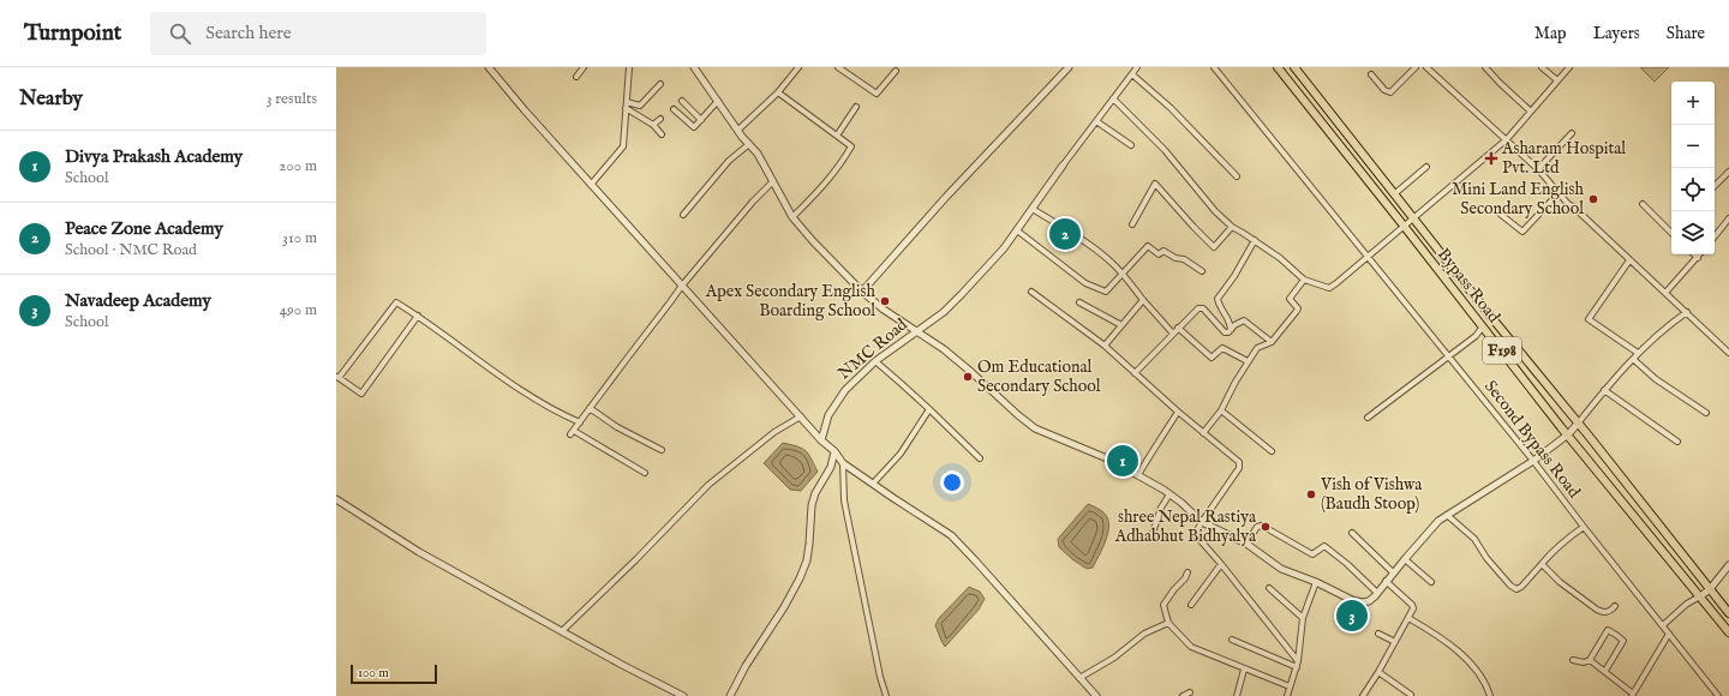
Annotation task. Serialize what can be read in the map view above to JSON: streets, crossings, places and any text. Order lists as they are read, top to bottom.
{
  "streets": {
    "main road": ["Bypass Road", "F198"],
    "street": ["NMC Road", "Second Bypass Road"]
  },
  "places": {
    "health": ["Asharam Hospital Pvt. Ltd"],
    "other": [
      "Mini Land English Secondary School",
      "Apex Secondary English Boarding School",
      "Om Educational Secondary School",
      "Vish of Vishwa (Baudh Stoop)",
      "shree Nepal Rastiya Adhabhut Bidhyalya"
    ]
  },
  "scale_bar": "100 m",
  "page": {
    "header": "Turnpoint",
    "search": "Search here",
    "nav": ["Map", "Layers", "Share"],
    "heading": ["Nearby", "3 results"],
    "map_buttons": ["+", "−"],
    "list": [
      {
        "mark": "1",
        "name": "Divya Prakash Academy",
        "note": "School",
        "value": "200 m"
      },
      {
        "mark": "2",
        "name": "Peace Zone Academy",
        "note": "School · NMC Road",
        "value": "310 m"
      },
      {
        "mark": "3",
        "name": "Navadeep Academy",
        "note": "School",
        "value": "490 m"
      }
    ],
    "pins": ["2", "1", "3"],
    "scale": "100 m"
  }
}
